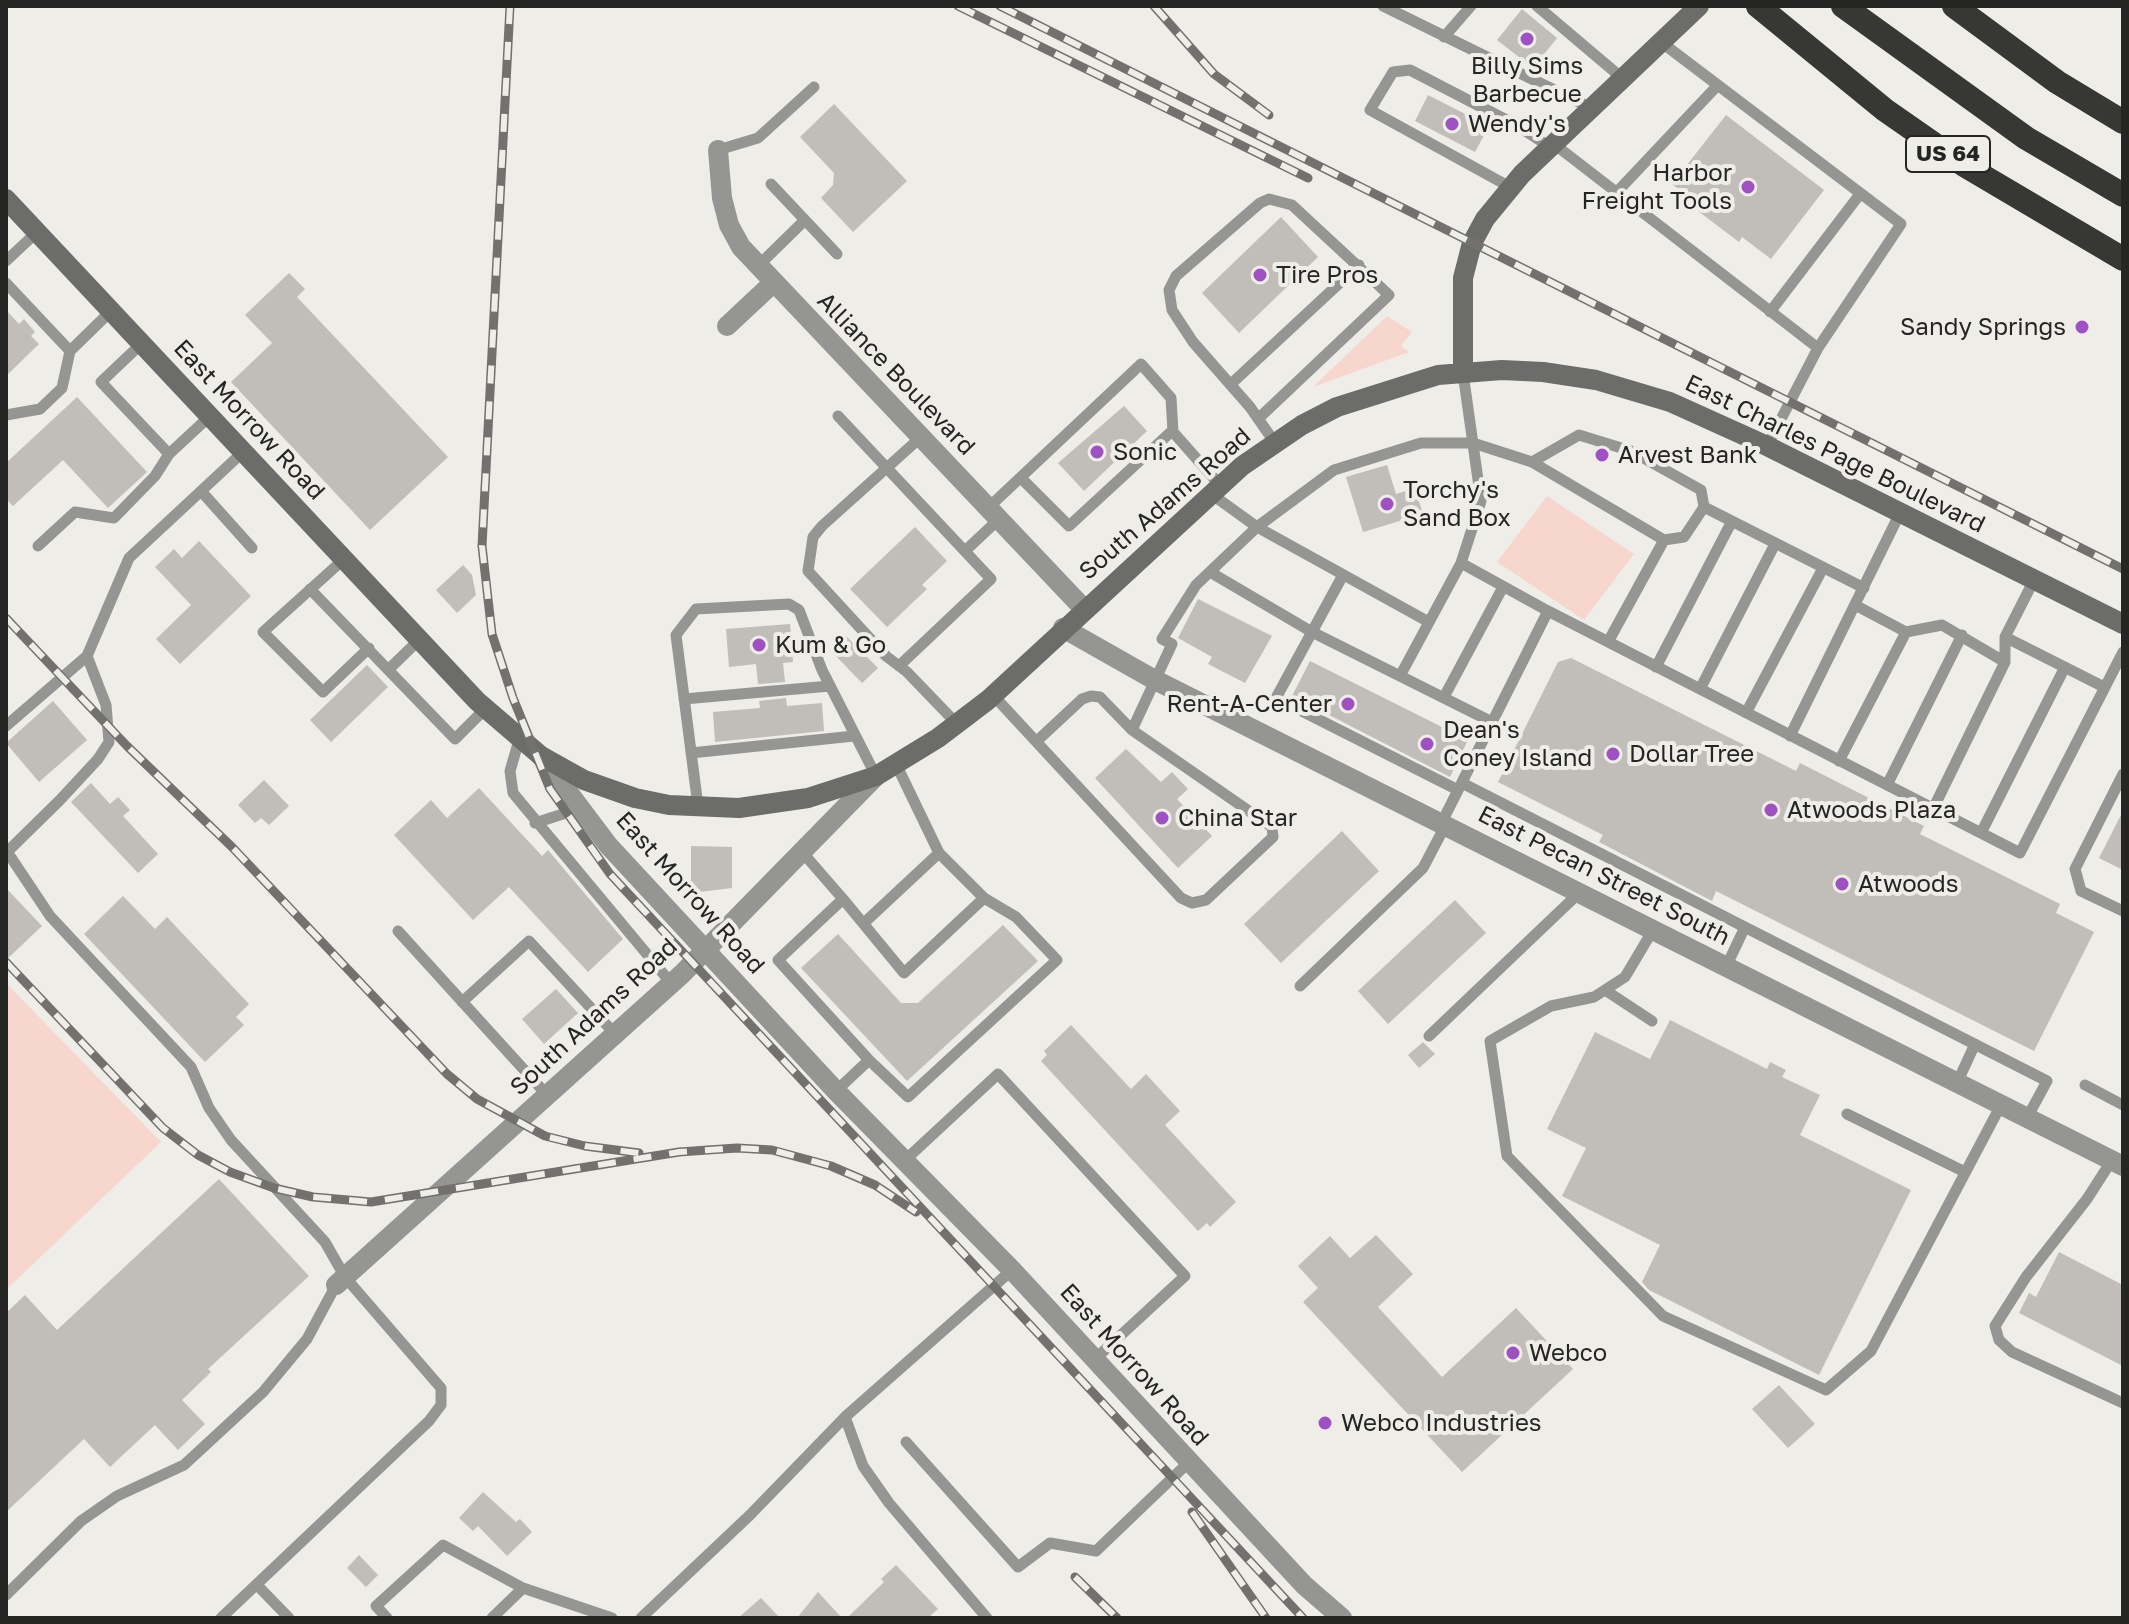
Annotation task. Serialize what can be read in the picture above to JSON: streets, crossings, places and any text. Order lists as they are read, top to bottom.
{
  "streets": {
    "highway": ["US 64"],
    "main road": ["East Morrow Road", "East Charles Page Boulevard", "South Adams Road"],
    "street": ["Alliance Boulevard", "East Pecan Street South"]
  },
  "crossings": [
    ["Alliance Boulevard", "South Adams Road"],
    ["East Morrow Road", "South Adams Road"],
    ["East Charles Page Boulevard", "South Adams Road"],
    ["South Adams Road", "East Pecan Street South"]
  ],
  "places": [
    "Billy Sims Barbecue",
    "Wendy's",
    "Harbor Freight Tools",
    "Tire Pros",
    "Sandy Springs",
    "Sonic",
    "Arvest Bank",
    "Torchy's Sand Box",
    "Kum & Go",
    "Rent-A-Center",
    "Dean's Coney Island",
    "Dollar Tree",
    "Atwoods Plaza",
    "China Star",
    "Atwoods",
    "Webco",
    "Webco Industries"
  ]
}
